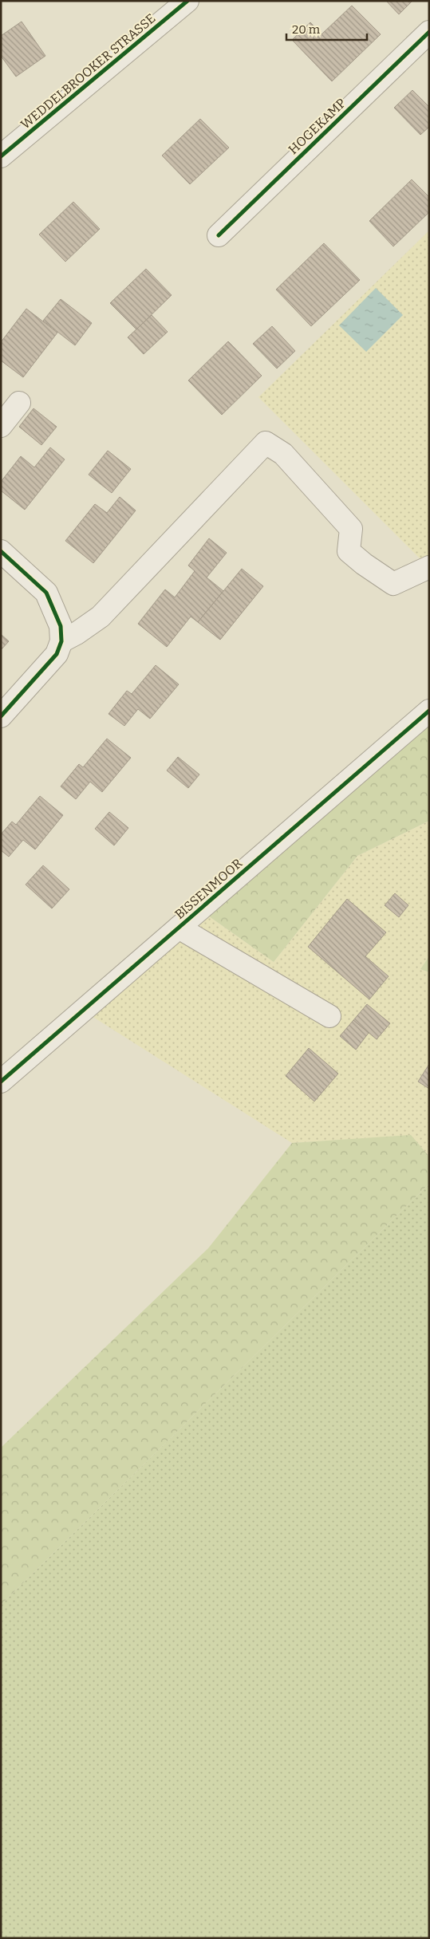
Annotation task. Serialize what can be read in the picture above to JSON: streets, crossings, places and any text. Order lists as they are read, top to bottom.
{
  "streets": {
    "street": ["WEDDELBROOKER STRASSE", "HOGEKAMP", "BISSENMOOR"]
  },
  "scale_bar": "20 m"
}
